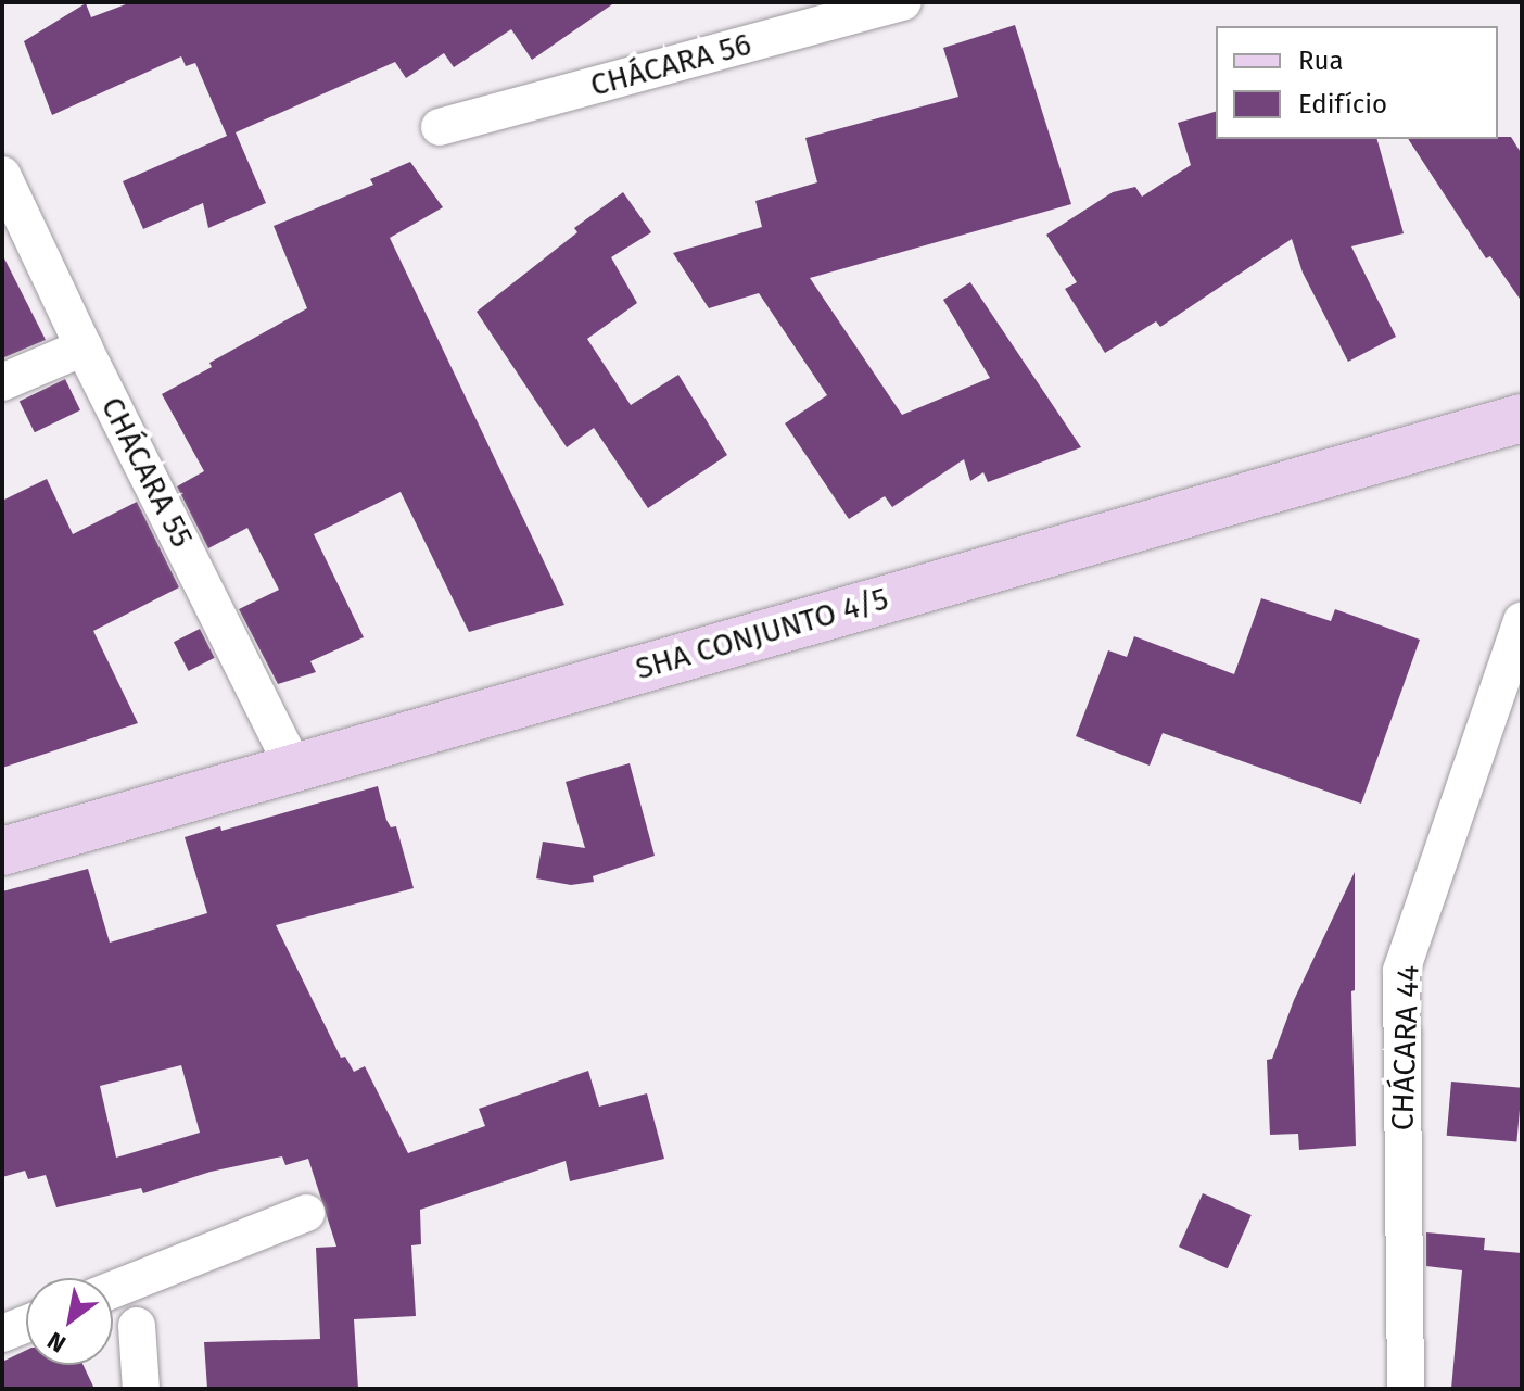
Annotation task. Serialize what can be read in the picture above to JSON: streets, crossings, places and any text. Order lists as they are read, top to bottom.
{
  "streets": {
    "street": [
      "CHÁCARA 56",
      "CHÁCARA 55",
      "SHA CONJUNTO 4/5",
      "CHÁCARA 44"
    ]
  },
  "crossings": [
    ["CHÁCARA 55", "SHA CONJUNTO 4/5"]
  ],
  "legend": ["Rua", "Edifício"],
  "north": "bottom left"
}
